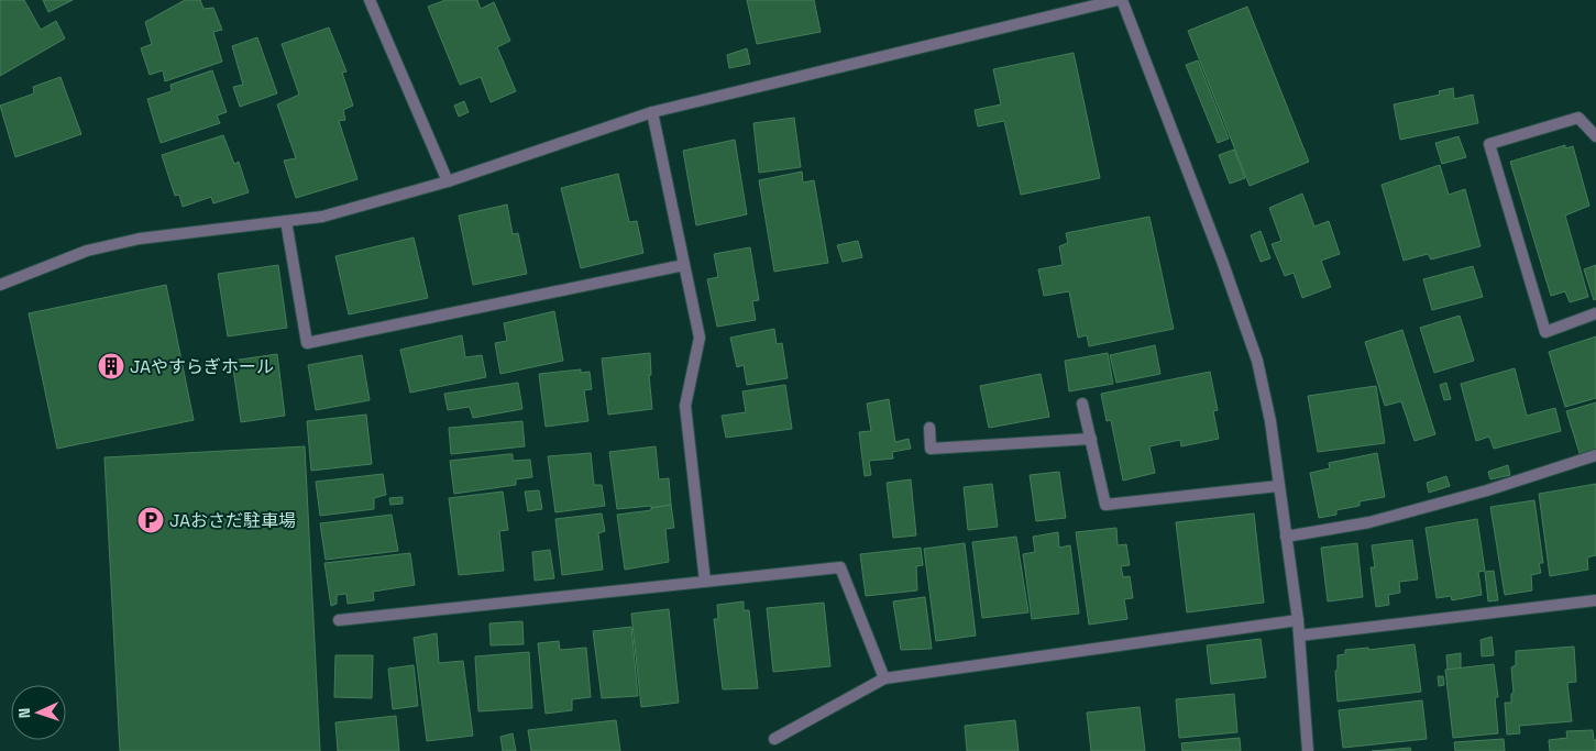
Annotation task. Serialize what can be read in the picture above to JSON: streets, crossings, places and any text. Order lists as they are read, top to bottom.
{
  "places": {
    "building": ["JAやすらぎホール"],
    "parking": ["JAおさだ駐車場"]
  },
  "north": "left"
}
